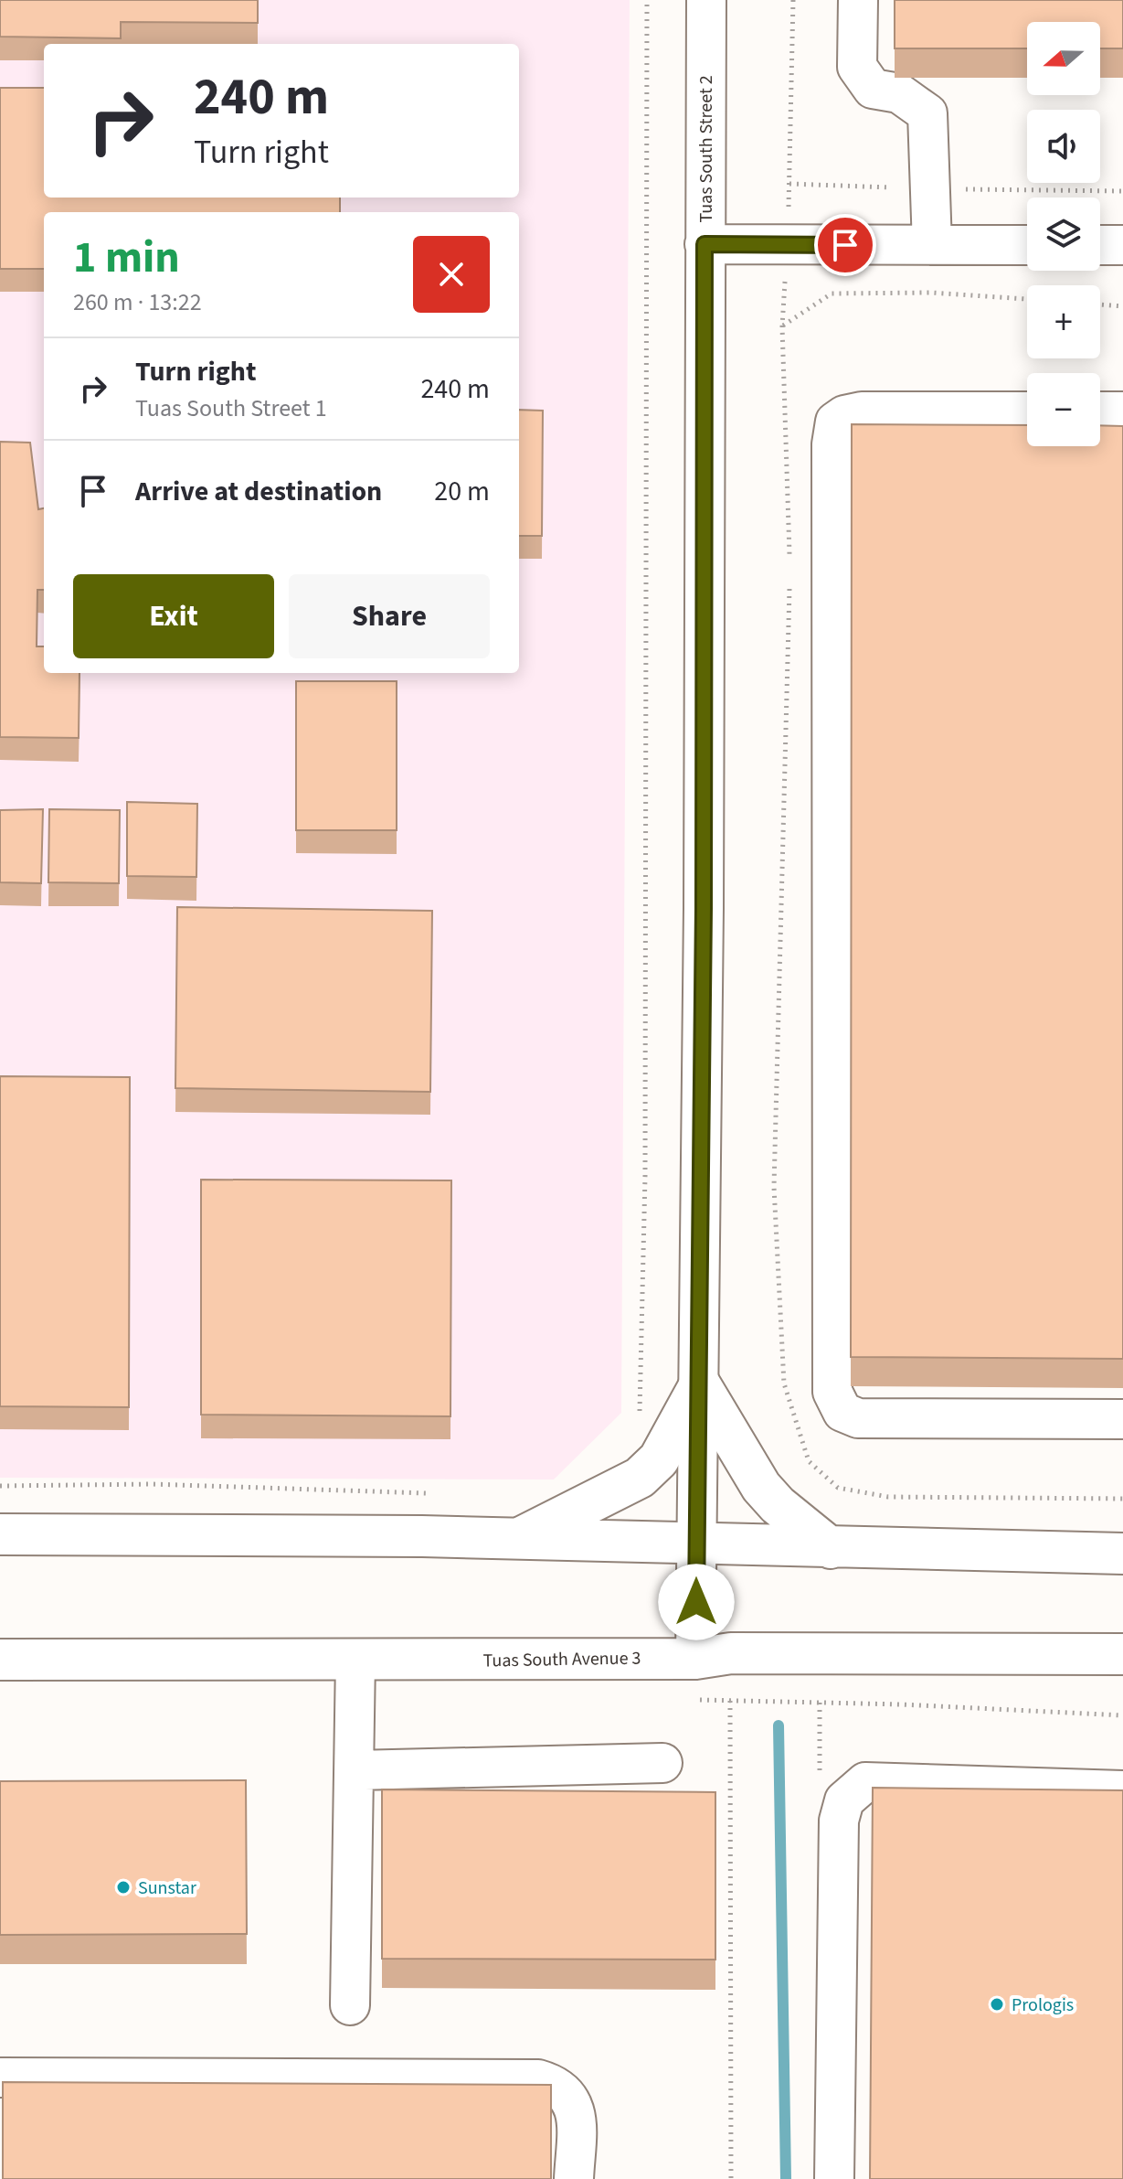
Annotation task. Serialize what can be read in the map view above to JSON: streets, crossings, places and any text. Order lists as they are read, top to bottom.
{
  "streets": {
    "main road": ["Tuas South Avenue 3"],
    "street": ["Tuas South Street 2"]
  },
  "crossings": [
    ["Tuas South Street 2", "Tuas South Avenue 3"]
  ],
  "places": ["Sunstar", "Prologis"],
  "north": "left",
  "page": {
    "map_buttons": ["+", "−"],
    "turn": ["240 m", "Turn right"],
    "heading": ["1 min", "260 m · 13:22"],
    "list": [
      {
        "name": "Turn right",
        "note": "Tuas South Street 1",
        "value": "240 m"
      },
      {
        "name": "Arrive at destination",
        "value": "20 m"
      }
    ],
    "buttons": ["Exit", "Share"]
  }
}
